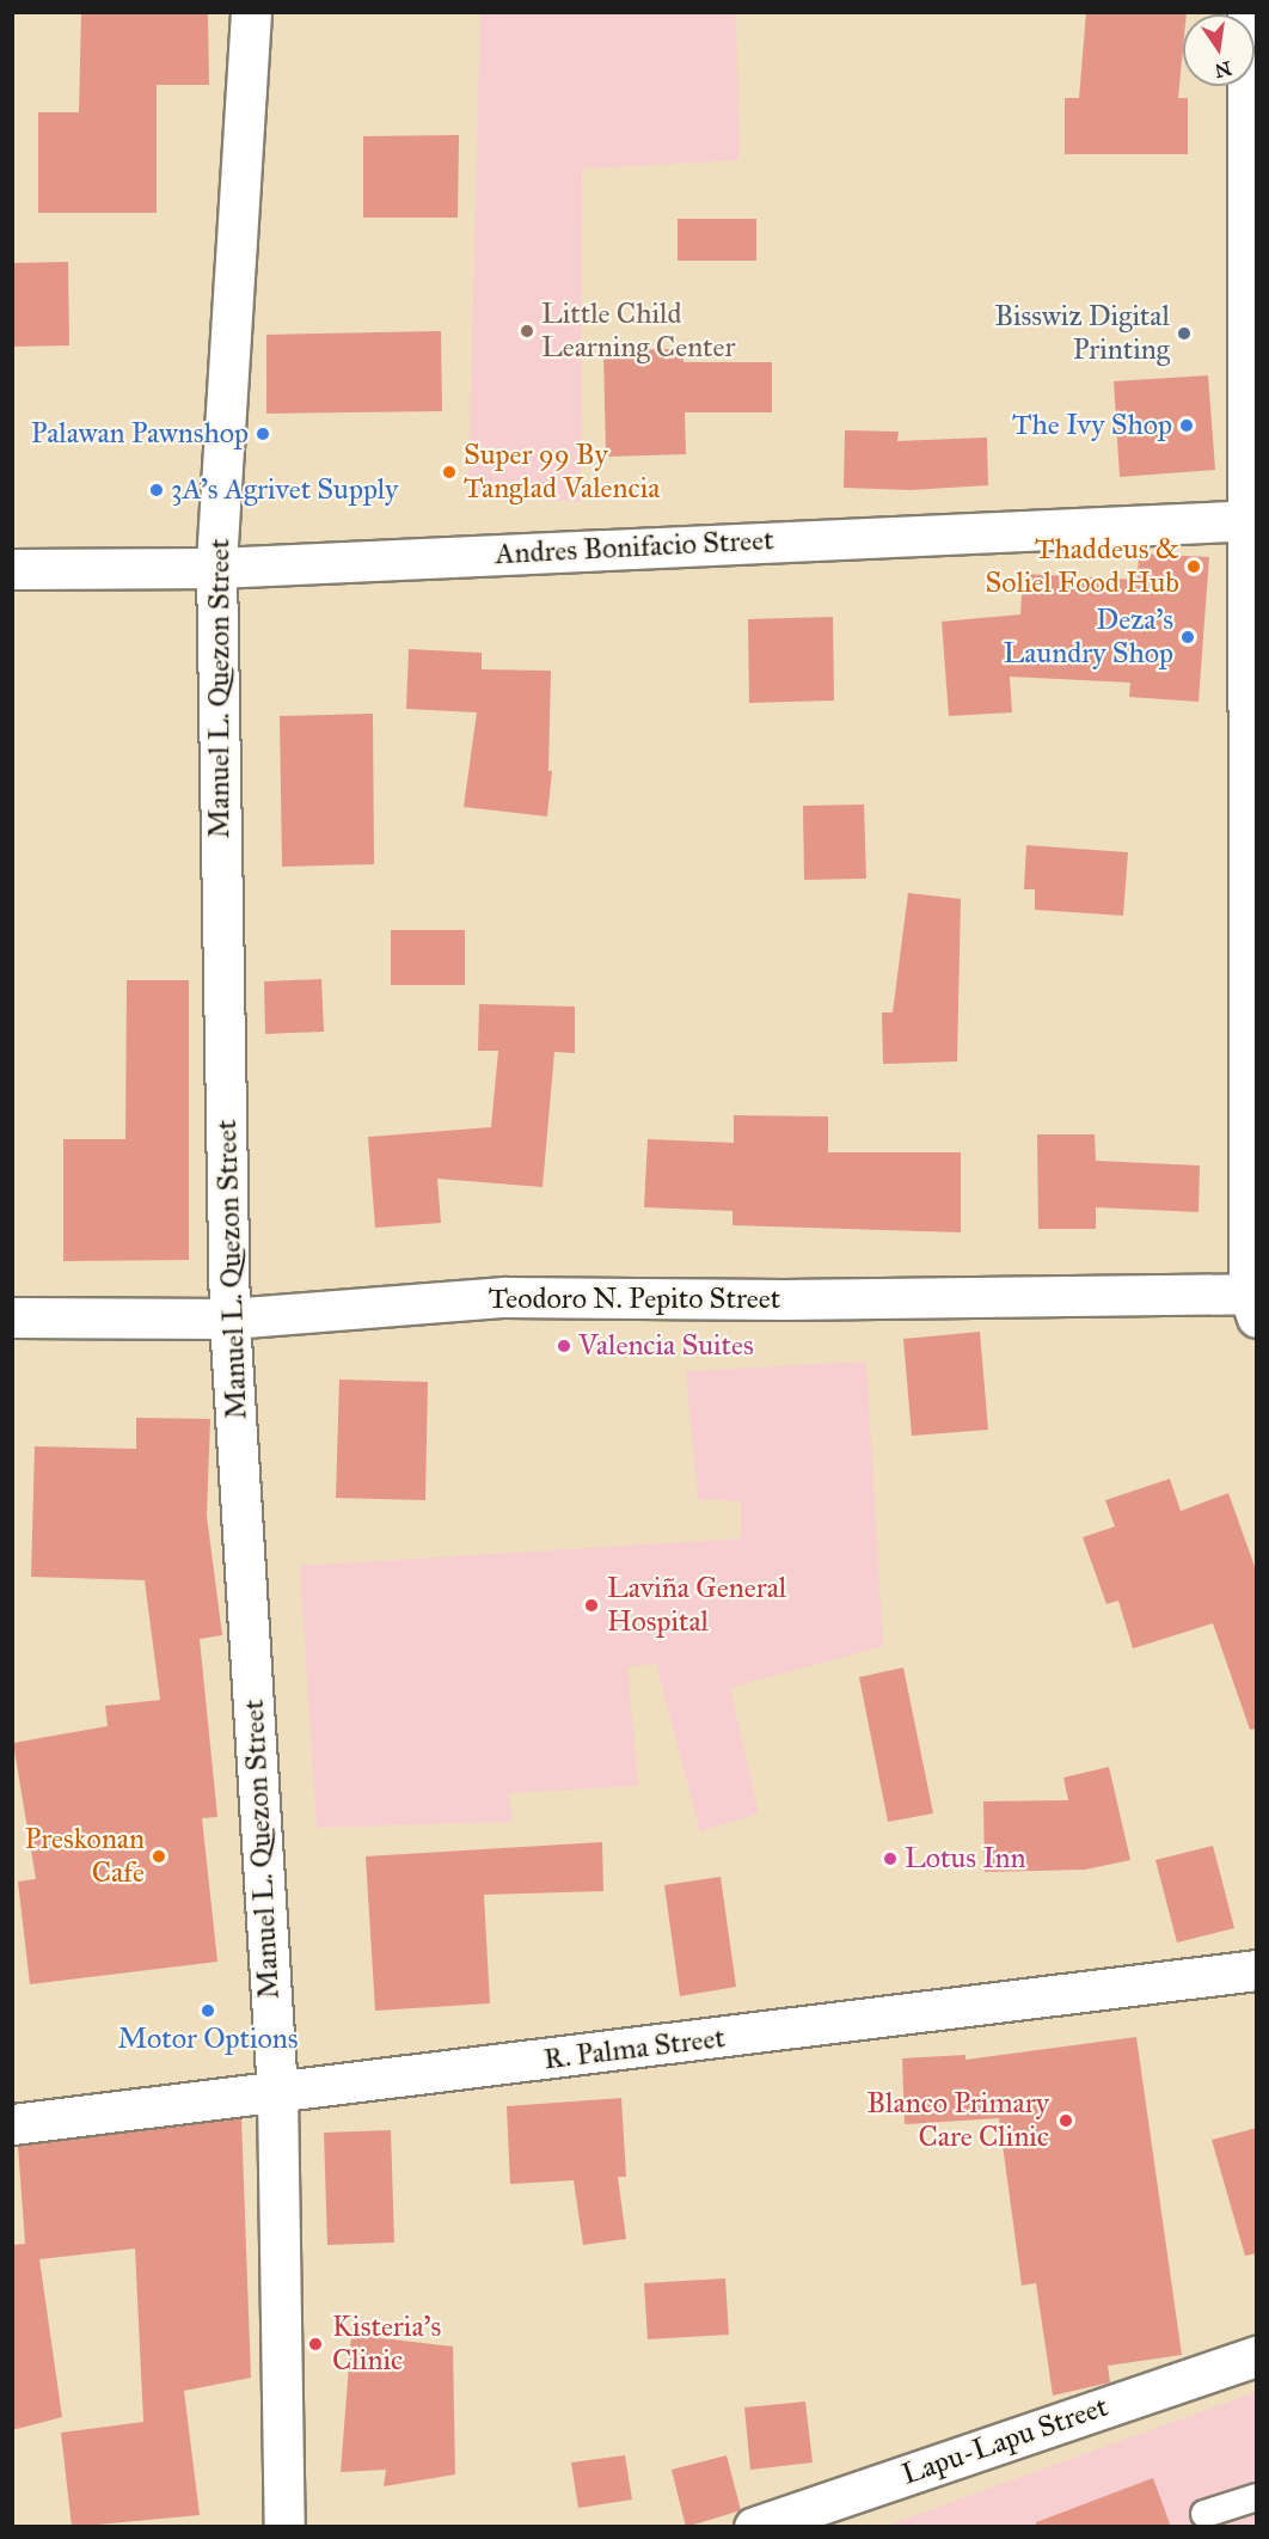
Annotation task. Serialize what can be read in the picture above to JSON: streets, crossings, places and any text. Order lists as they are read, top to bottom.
{
  "streets": {
    "street": [
      "Andres Bonifacio Street",
      "Manuel L. Quezon Street",
      "Teodoro N. Pepito Street",
      "R. Palma Street",
      "Lapu-Lapu Street"
    ]
  },
  "crossings": [
    ["Andres Bonifacio Street", "Manuel L. Quezon Street"],
    ["Manuel L. Quezon Street", "Teodoro N. Pepito Street"],
    ["Manuel L. Quezon Street", "R. Palma Street"]
  ],
  "places": [
    "Little Child Learning Center",
    "Bisswiz Digital Printing",
    "The Ivy Shop",
    "Palawan Pawnshop",
    "Super 99 By Tanglad Valencia",
    "3A’s Agrivet Supply",
    "Thaddeus & Soliel Food Hub",
    "Deza’s Laundry Shop",
    "Valencia Suites",
    "Laviña General Hospital",
    "Preskonan Cafe",
    "Lotus Inn",
    "Motor Options",
    "Blanco Primary Care Clinic",
    "Kisteria’s Clinic"
  ],
  "north": "bottom"
}
